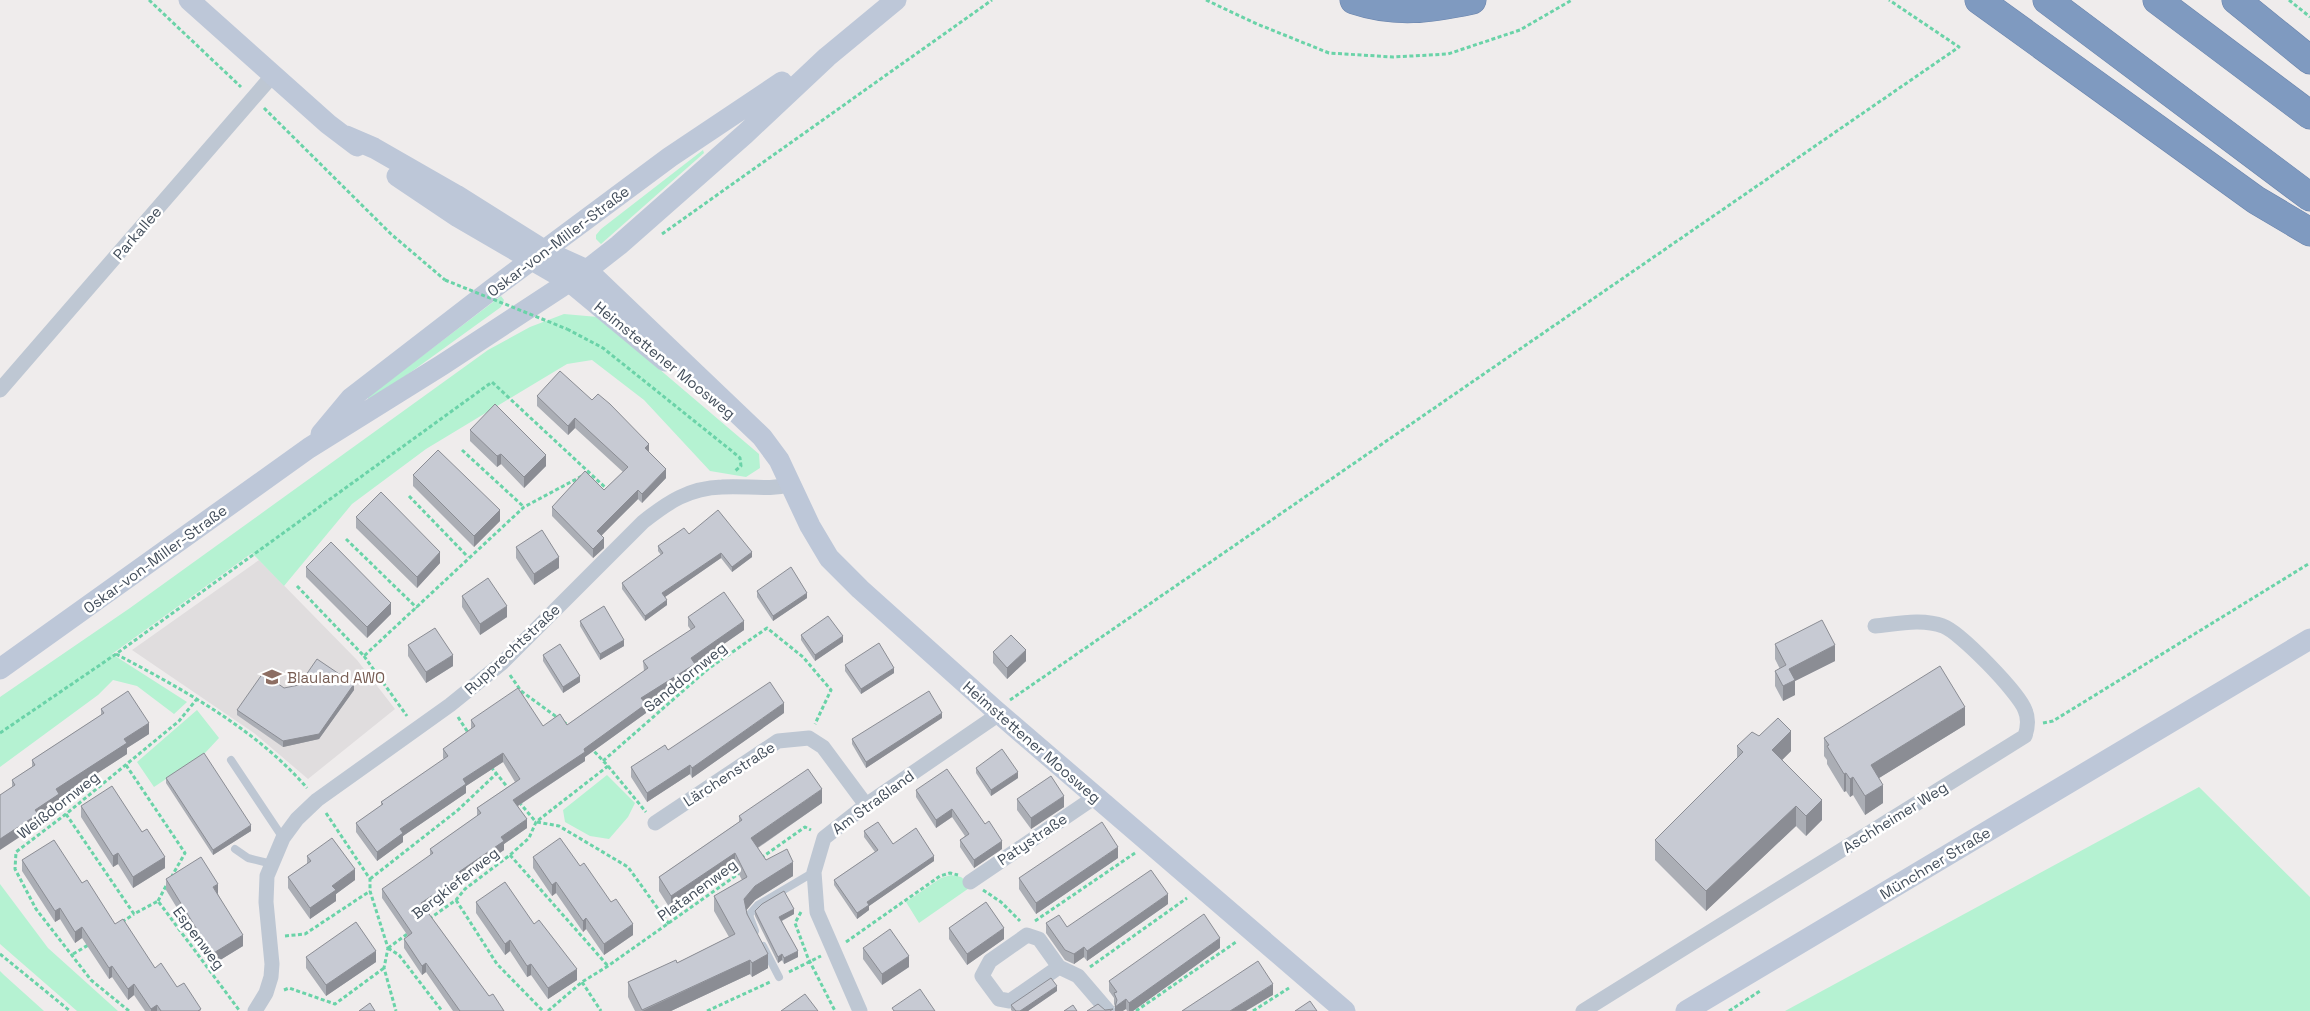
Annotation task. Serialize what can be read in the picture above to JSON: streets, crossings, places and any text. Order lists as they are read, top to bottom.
{
  "streets": {
    "street": [
      "Parkallee",
      "Oskar-von-Miller-Straße",
      "Heimstettener Moosweg",
      "Rupprechtstraße",
      "Lärchenstraße",
      "Am Straßland",
      "Aschheimer Weg",
      "Patystraße",
      "Münchner Straße"
    ],
    "path": [
      "Sanddornweg",
      "Weißdornweg",
      "Bergkieferweg",
      "Platanenweg",
      "Espenweg"
    ]
  },
  "crossings": [
    ["Oskar-von-Miller-Straße", "Heimstettener Moosweg"],
    ["Heimstettener Moosweg", "Rupprechtstraße"],
    ["Heimstettener Moosweg", "Am Straßland"],
    ["Heimstettener Moosweg", "Patystraße"],
    ["Sanddornweg", "Lärchenstraße"],
    ["Am Straßland", "Platanenweg"]
  ],
  "places": {
    "school or university": ["Blauland AWO"]
  }
}
